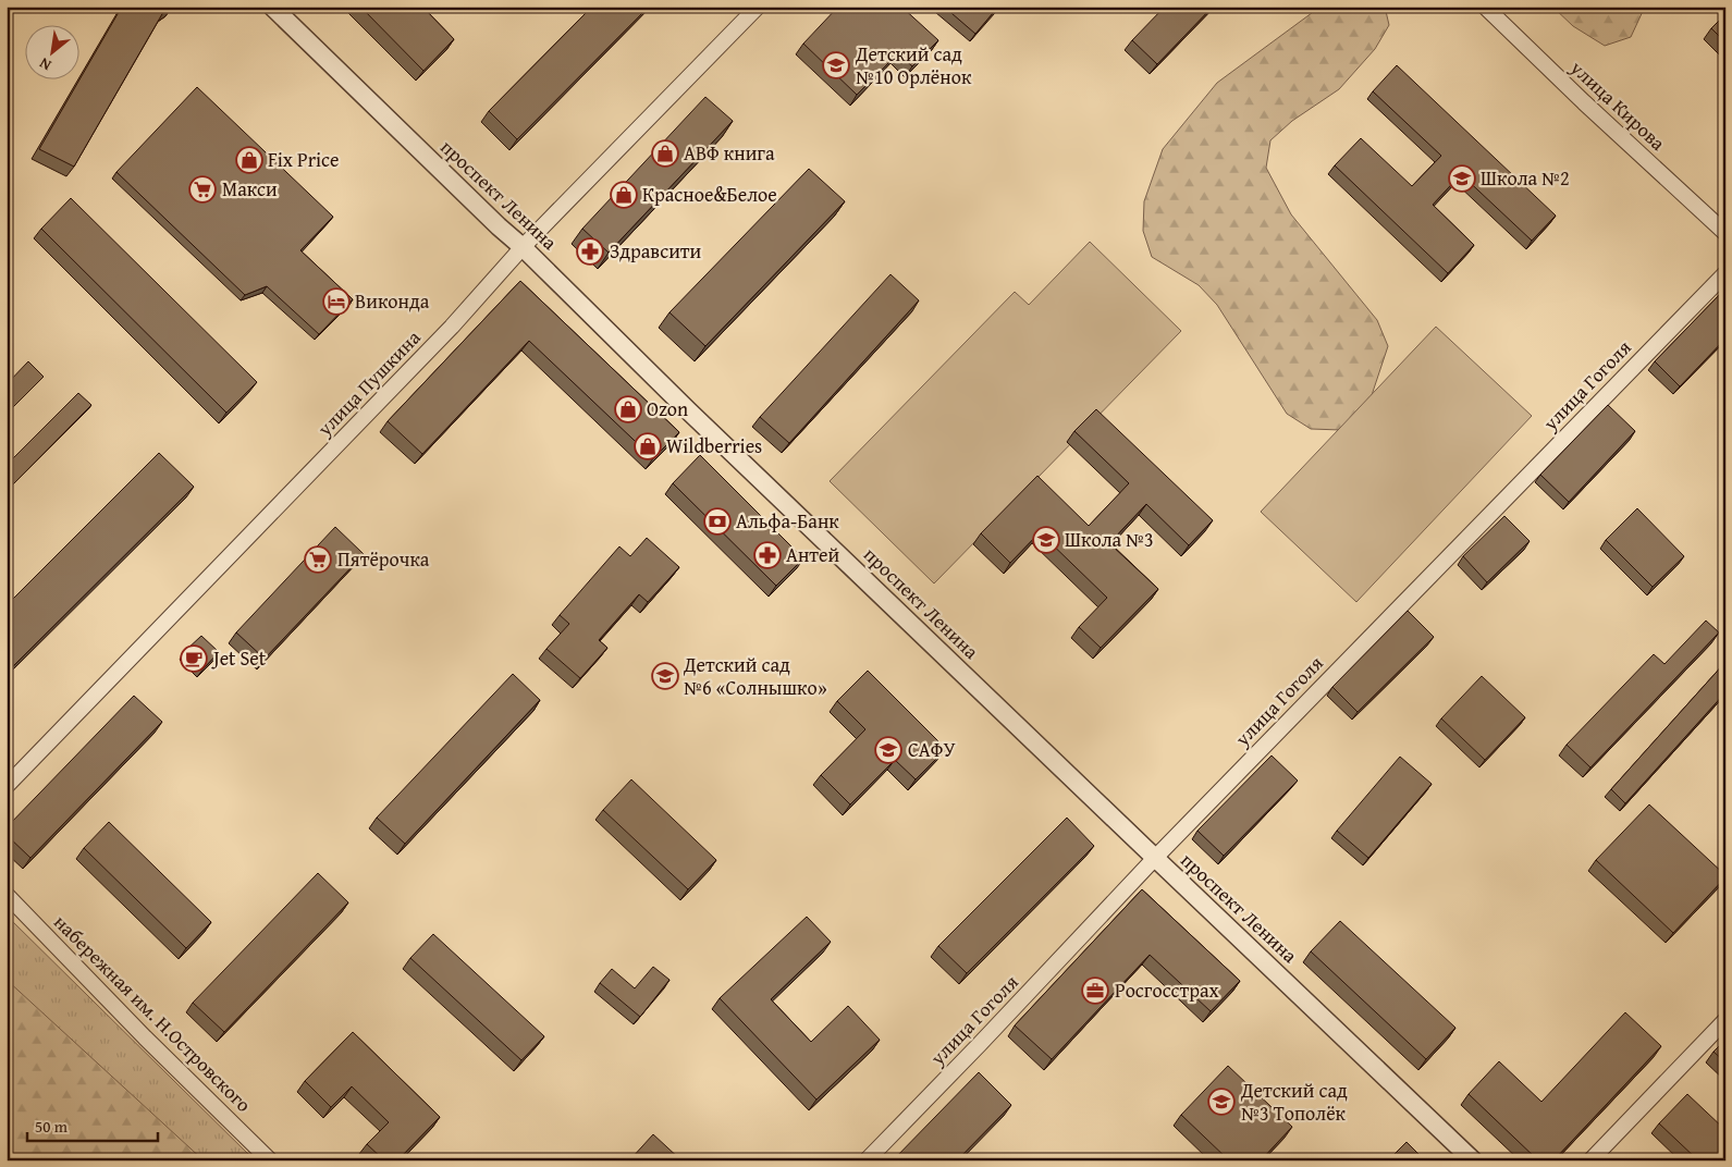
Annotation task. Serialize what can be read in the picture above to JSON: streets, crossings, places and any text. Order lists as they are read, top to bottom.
{
  "streets": {
    "street": [
      "улица Кирова",
      "проспект Ленина",
      "улица Пушкина",
      "улица Гоголя",
      "набережная им. Н.Островского"
    ]
  },
  "crossings": [
    ["проспект Ленина", "улица Пушкина"],
    ["проспект Ленина", "улица Гоголя"]
  ],
  "places": {
    "school or university": [
      "Детский сад №10 Орлёнок",
      "Школа №2",
      "Школа №3",
      "Детский сад №6 «Солнышко»",
      "САФУ",
      "Детский сад №3 Тополёк"
    ],
    "shop": [
      "АВФ книга",
      "Fix Price",
      "Красное&Белое",
      "Ozon",
      "Wildberries"
    ],
    "supermarket": ["Макси", "Пятёрочка"],
    "pharmacy": ["Здравсити", "Антей"],
    "hotel": ["Виконда"],
    "bank": ["Альфа-Банк"],
    "cafe": ["Jet Set"],
    "office": ["Росгосстрах"]
  },
  "scale_bar": "50 m",
  "north": "bottom left"
}
